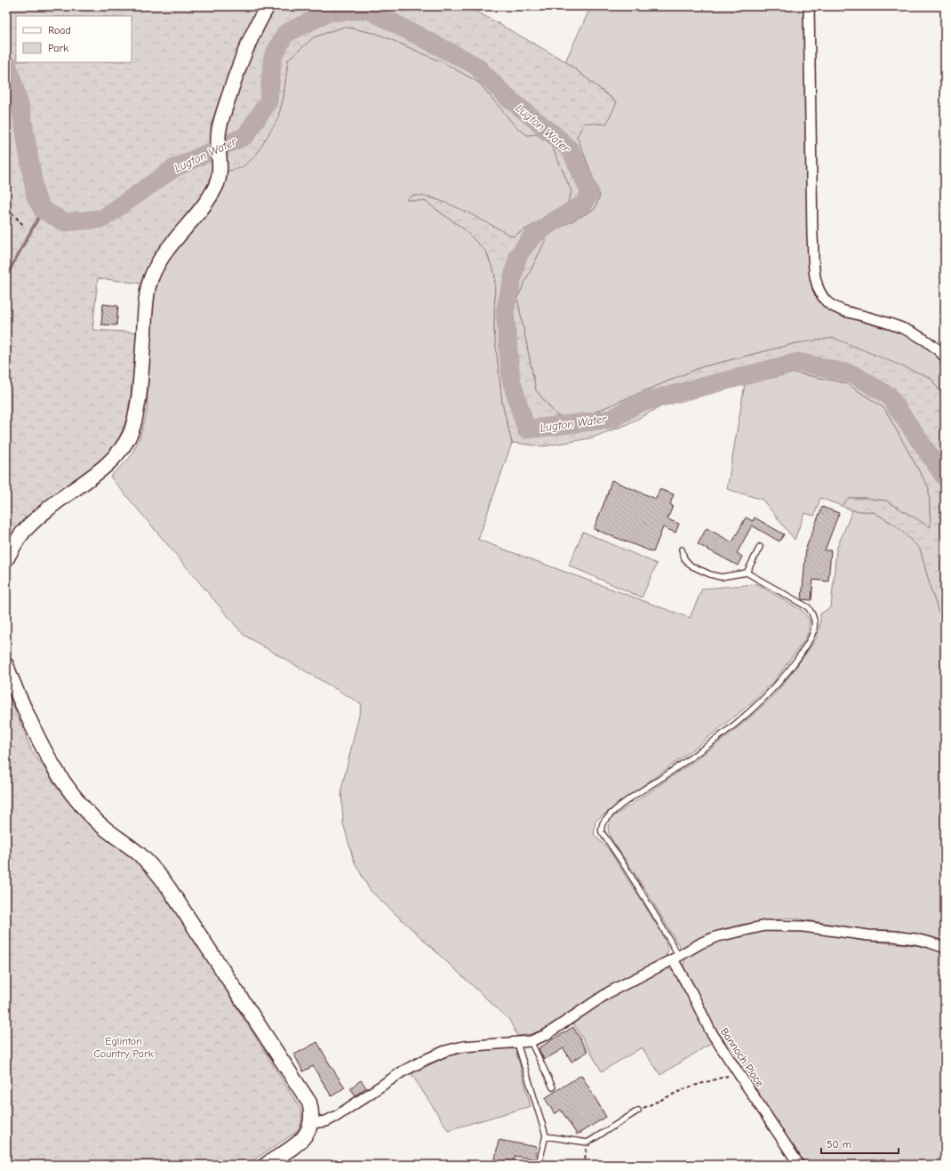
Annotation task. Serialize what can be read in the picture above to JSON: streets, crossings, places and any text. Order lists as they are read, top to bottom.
{
  "streets": {
    "street": ["Bannoch Place"]
  },
  "water": ["Lugton Water"],
  "parks": ["Eglinton Country Park"],
  "legend": ["Road", "Park"],
  "scale_bar": "50 m"
}
